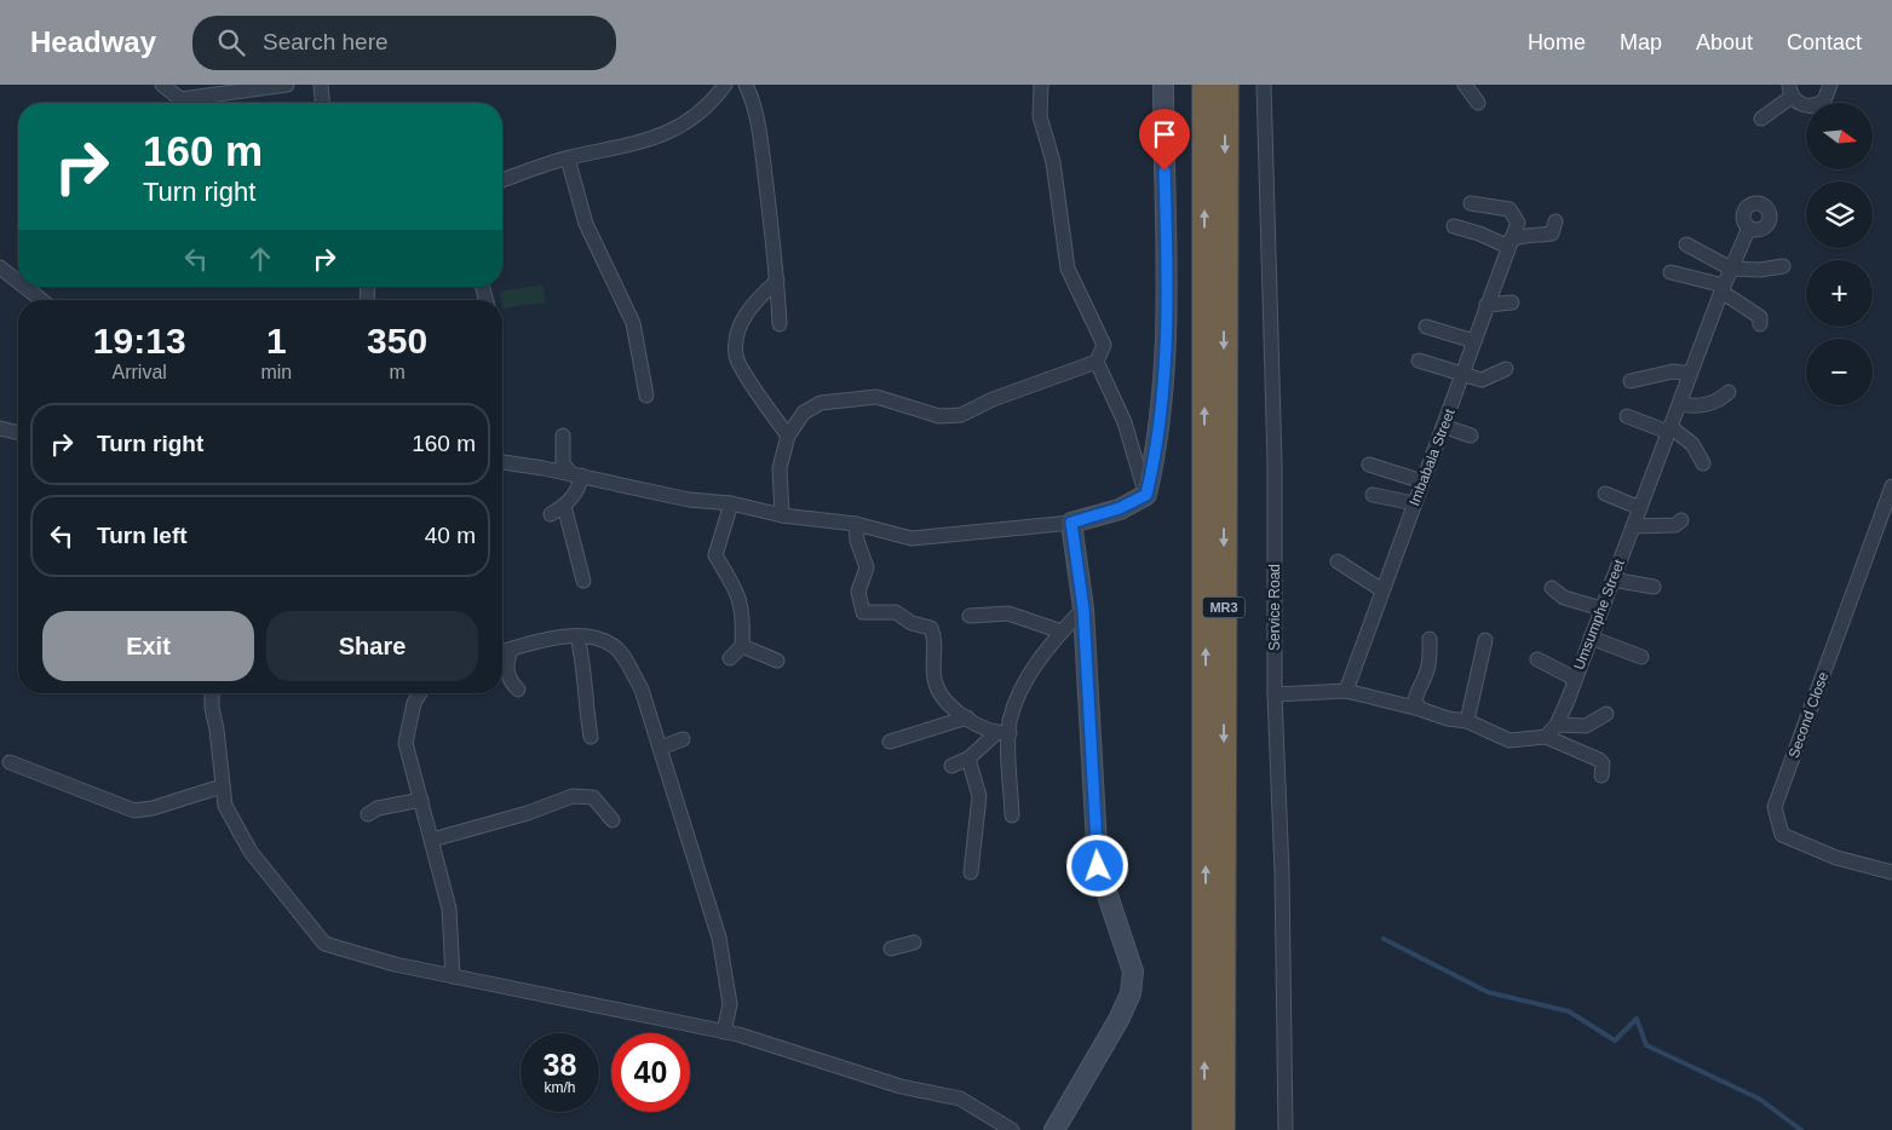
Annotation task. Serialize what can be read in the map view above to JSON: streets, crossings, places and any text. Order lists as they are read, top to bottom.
{
  "streets": {
    "highway": ["MR3"],
    "street": [
      "Imbabala Street",
      "Service Road",
      "Umsumphe Street",
      "Second Close"
    ]
  },
  "north": "right",
  "page": {
    "header": "Headway",
    "search": "Search here",
    "nav": [
      "Home",
      "Map",
      "About",
      "Contact"
    ],
    "map_buttons": ["+", "−"],
    "turn": ["160 m", "Turn right"],
    "eta": [
      "19:13",
      "Arrival",
      "1",
      "min",
      "350",
      "m"
    ],
    "list": [
      {
        "name": "Turn right",
        "value": "160 m"
      },
      {
        "name": "Turn left",
        "value": "40 m"
      }
    ],
    "buttons": ["Exit", "Share"],
    "speed": "38 km/h",
    "limit": "40"
  }
}
